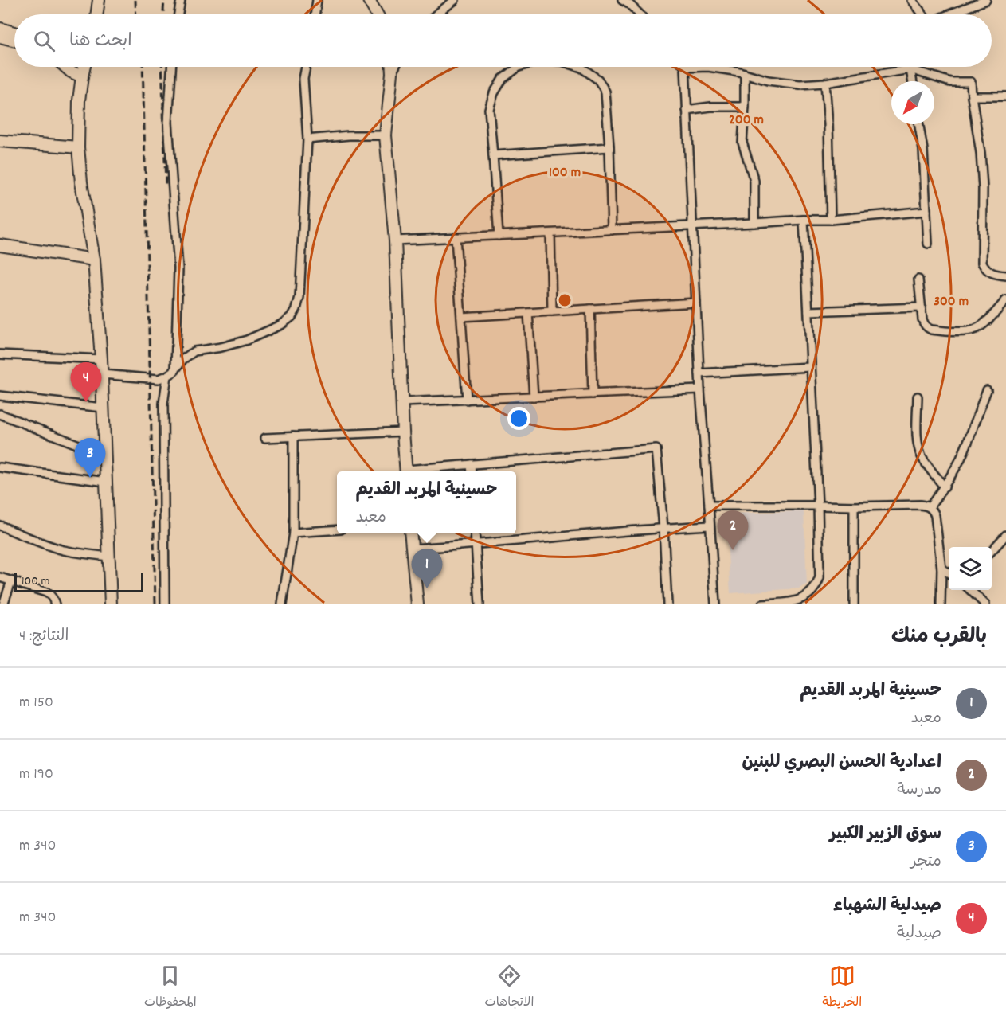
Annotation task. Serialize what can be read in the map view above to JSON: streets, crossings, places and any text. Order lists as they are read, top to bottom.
{
  "scale_bar": "100 m",
  "north": "bottom left",
  "page": {
    "search": "ابحث هنا",
    "pins": [
      "4",
      "3",
      "2",
      "1"
    ],
    "popup": ["حسينية المربد القديم", "معبد"],
    "scale": "100 m",
    "heading": ["بالقرب منك", "النتائج: 4"],
    "list": [
      {
        "mark": "1",
        "name": "حسينية المربد القديم",
        "note": "معبد",
        "value": "150 m"
      },
      {
        "mark": "2",
        "name": "اعدادية الحسن البصري للبنين",
        "note": "مدرسة",
        "value": "190 m"
      },
      {
        "mark": "3",
        "name": "سوق الزبير الكبير",
        "note": "متجر",
        "value": "340 m"
      },
      {
        "mark": "4",
        "name": "صيدلية الشهباء",
        "note": "صيدلية",
        "value": "340 m"
      }
    ],
    "nav": ["الخريطة", "الاتجاهات", "المحفوظات"]
  },
  "rings": ["200 m", "100 m", "300 m"]
}
